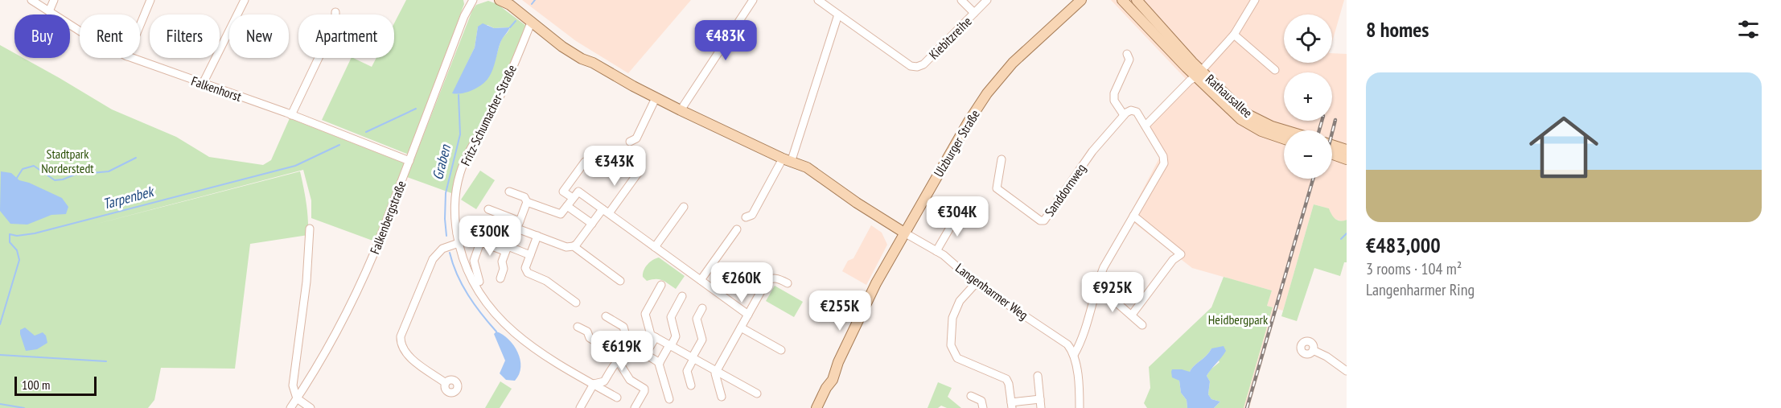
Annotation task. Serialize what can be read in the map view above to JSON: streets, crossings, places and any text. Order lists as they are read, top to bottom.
{
  "streets": {
    "main road": ["Rathausallee", "Ulzburger Straße", "Langenharmer Weg"],
    "street": [
      "Kiebitzreihe",
      "Falkenhorst",
      "Fritz-Schumacher-Straße",
      "Sanddornweg",
      "Falkenbergstraße"
    ]
  },
  "crossings": [
    ["Falkenhorst", "Falkenbergstraße"],
    ["Fritz-Schumacher-Straße", "Langenharmer Weg"],
    ["Ulzburger Straße", "Langenharmer Weg"]
  ],
  "water": ["Graben", "Tarpenbek"],
  "parks": ["Stadtpark Norderstedt", "Heidbergpark"],
  "scale_bar": "100 m",
  "page": {
    "heading": "8 homes",
    "map_buttons": ["+", "−"],
    "chip": [
      "Buy",
      "Rent",
      "Filters",
      "New",
      "Apartment"
    ],
    "price": [
      "€483K",
      "€343K",
      "€304K",
      "€300K",
      "€260K",
      "€925K",
      "€255K",
      "€619K"
    ],
    "list": [
      {
        "name": "€483,000",
        "note": "3 rooms · 104 m² · Langenharmer Ring"
      }
    ],
    "scale": "100 m"
  }
}
